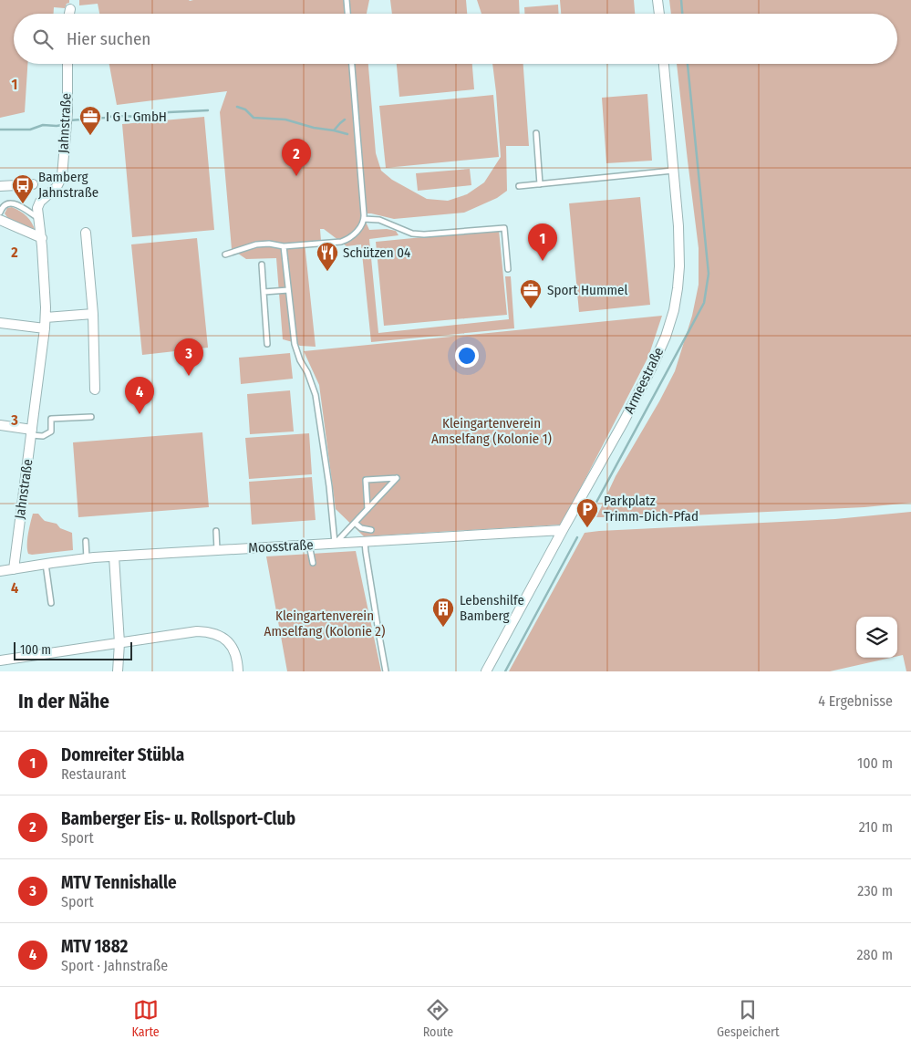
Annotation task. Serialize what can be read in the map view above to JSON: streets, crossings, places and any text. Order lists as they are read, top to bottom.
{
  "streets": {
    "street": ["Jahnstraße", "Armeestraße", "Moosstraße"]
  },
  "crossings": [
    ["Jahnstraße", "Moosstraße"],
    ["Armeestraße", "Moosstraße"]
  ],
  "parks": ["Kleingartenverein Amselfang (Kolonie 1)", "Kleingartenverein Amselfang (Kolonie 2)"],
  "places": {
    "office": ["I G L GmbH", "Sport Hummel"],
    "bus stop": ["Bamberg Jahnstraße"],
    "restaurant": ["Schützen 04"],
    "parking": ["Parkplatz Trimm-Dich-Pfad"],
    "building": ["Lebenshilfe Bamberg"]
  },
  "scale_bar": "100 m",
  "page": {
    "search": "Hier suchen",
    "pins": [
      "2",
      "1",
      "3",
      "4"
    ],
    "scale": "100 m",
    "heading": ["In der Nähe", "4 Ergebnisse"],
    "list": [
      {
        "mark": "1",
        "name": "Domreiter Stübla",
        "note": "Restaurant",
        "value": "100 m"
      },
      {
        "mark": "2",
        "name": "Bamberger Eis- u. Rollsport-Club",
        "note": "Sport",
        "value": "210 m"
      },
      {
        "mark": "3",
        "name": "MTV Tennishalle",
        "note": "Sport",
        "value": "230 m"
      },
      {
        "mark": "4",
        "name": "MTV 1882",
        "note": "Sport · Jahnstraße",
        "value": "280 m"
      }
    ],
    "nav": ["Karte", "Route", "Gespeichert"]
  },
  "grid": {
    "rows": [
      "1",
      "2",
      "3",
      "4"
    ]
  }
}
